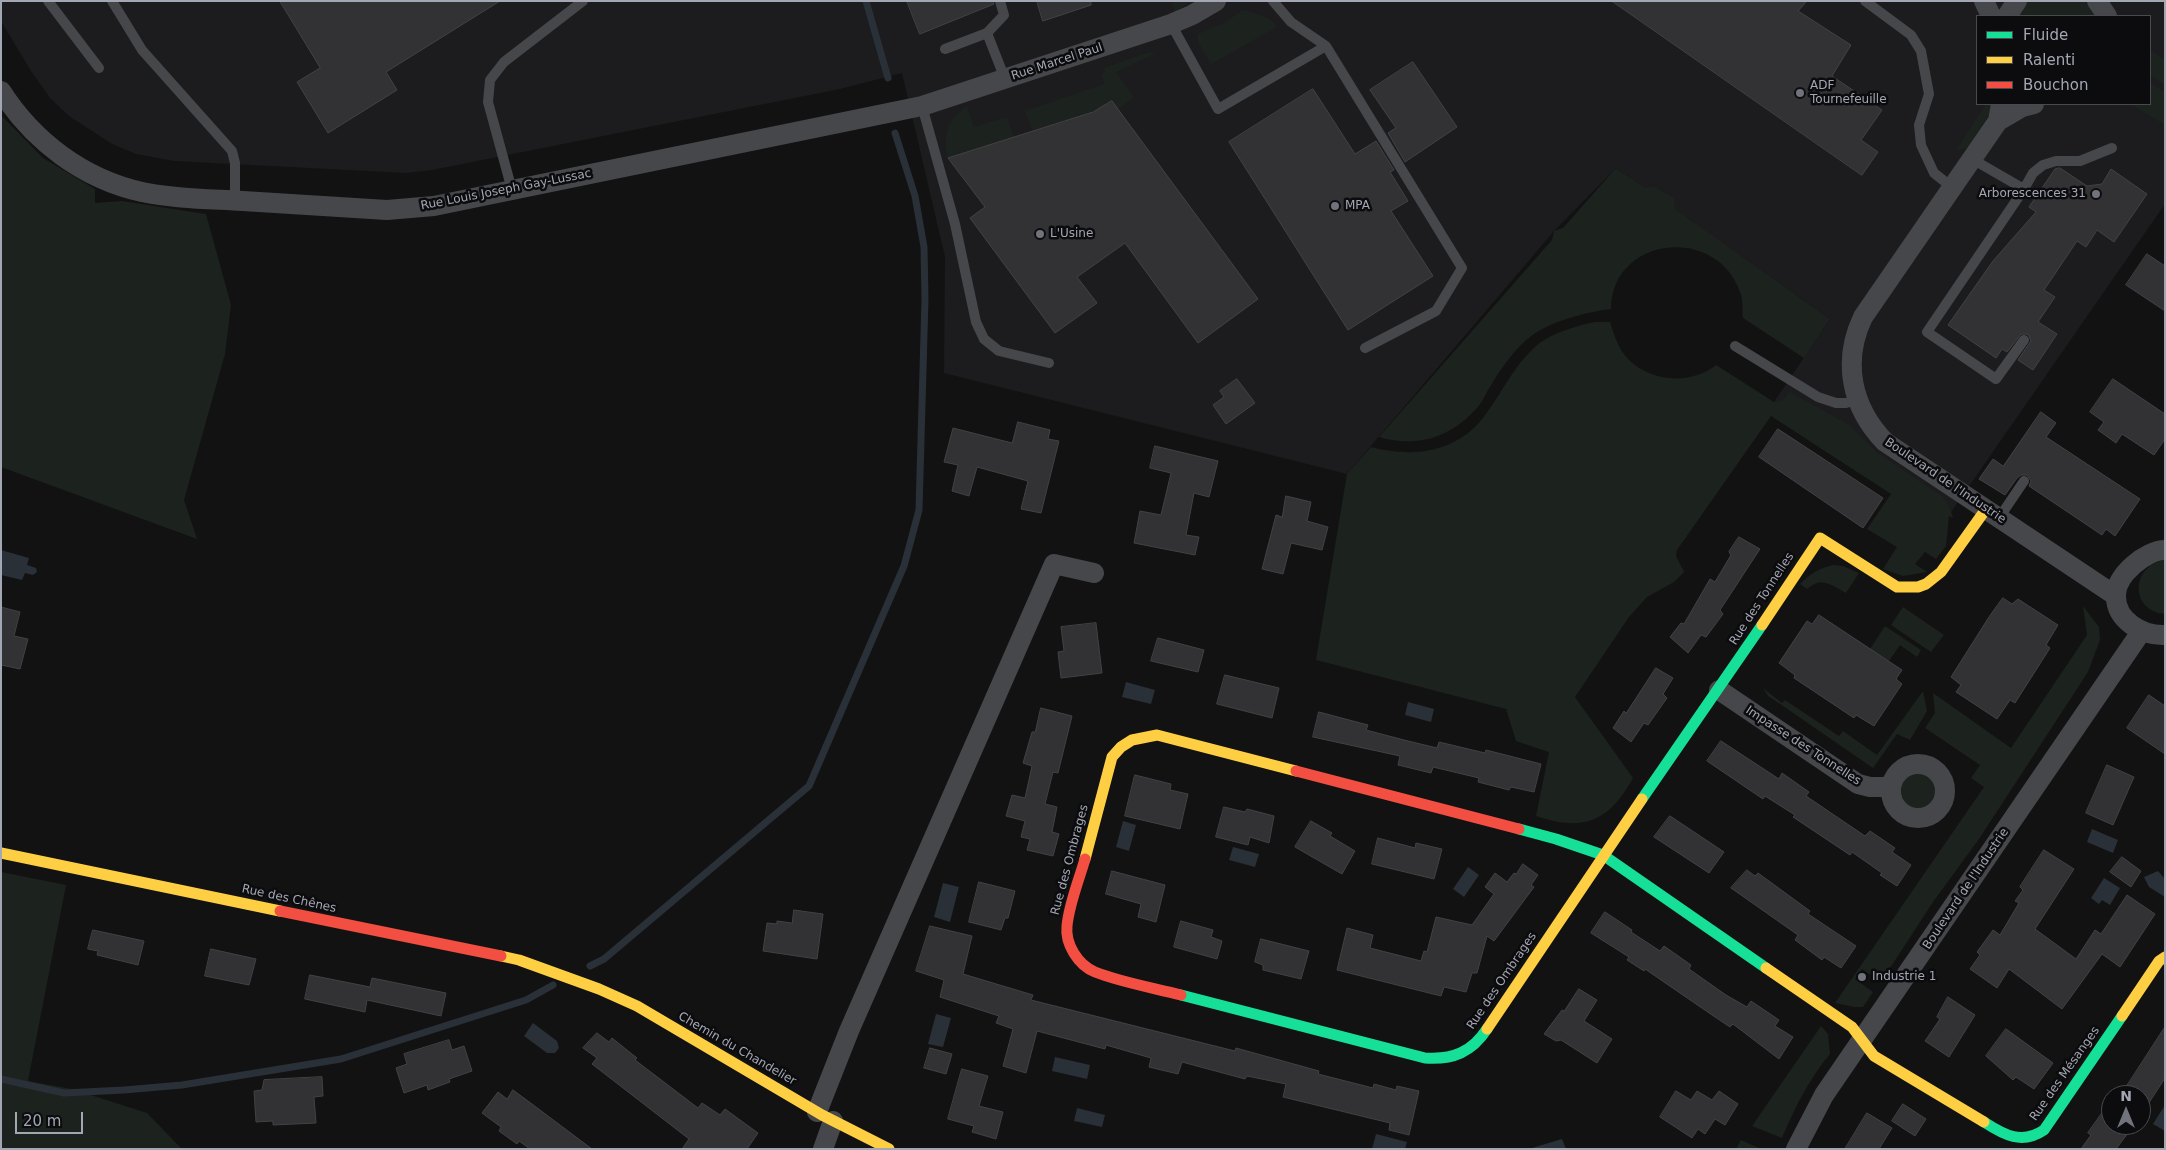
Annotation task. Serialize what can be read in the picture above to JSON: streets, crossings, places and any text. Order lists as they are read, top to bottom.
{
  "streets": {
    "street": [
      "Rue Marcel Paul",
      "Rue Louis Joseph Gay-Lussac",
      "Boulevard de l'Industrie",
      "Rue des Tonnelles",
      "Impasse des Tonnelles",
      "Rue des Ombrages",
      "Rue des Chênes",
      "Chemin du Chandelier",
      "Rue des Mésanges"
    ]
  },
  "crossings": [
    ["Rue Marcel Paul", "Rue Louis Joseph Gay-Lussac"],
    ["Boulevard de l'Industrie", "Rue des Tonnelles"],
    ["Boulevard de l'Industrie", "Rue des Ombrages"],
    ["Boulevard de l'Industrie", "Rue des Mésanges"],
    ["Rue des Tonnelles", "Impasse des Tonnelles"],
    ["Rue des Tonnelles", "Rue des Ombrages"],
    ["Rue des Ombrages", "Rue des Mésanges"],
    ["Rue des Chênes", "Chemin du Chandelier"]
  ],
  "places": [
    "ADF Tournefeuille",
    "Arborescences 31",
    "MPA",
    "L'Usine",
    "Industrie 1"
  ],
  "legend": ["Fluide", "Ralenti", "Bouchon"],
  "scale_bar": "20 m",
  "north": "top"
}
